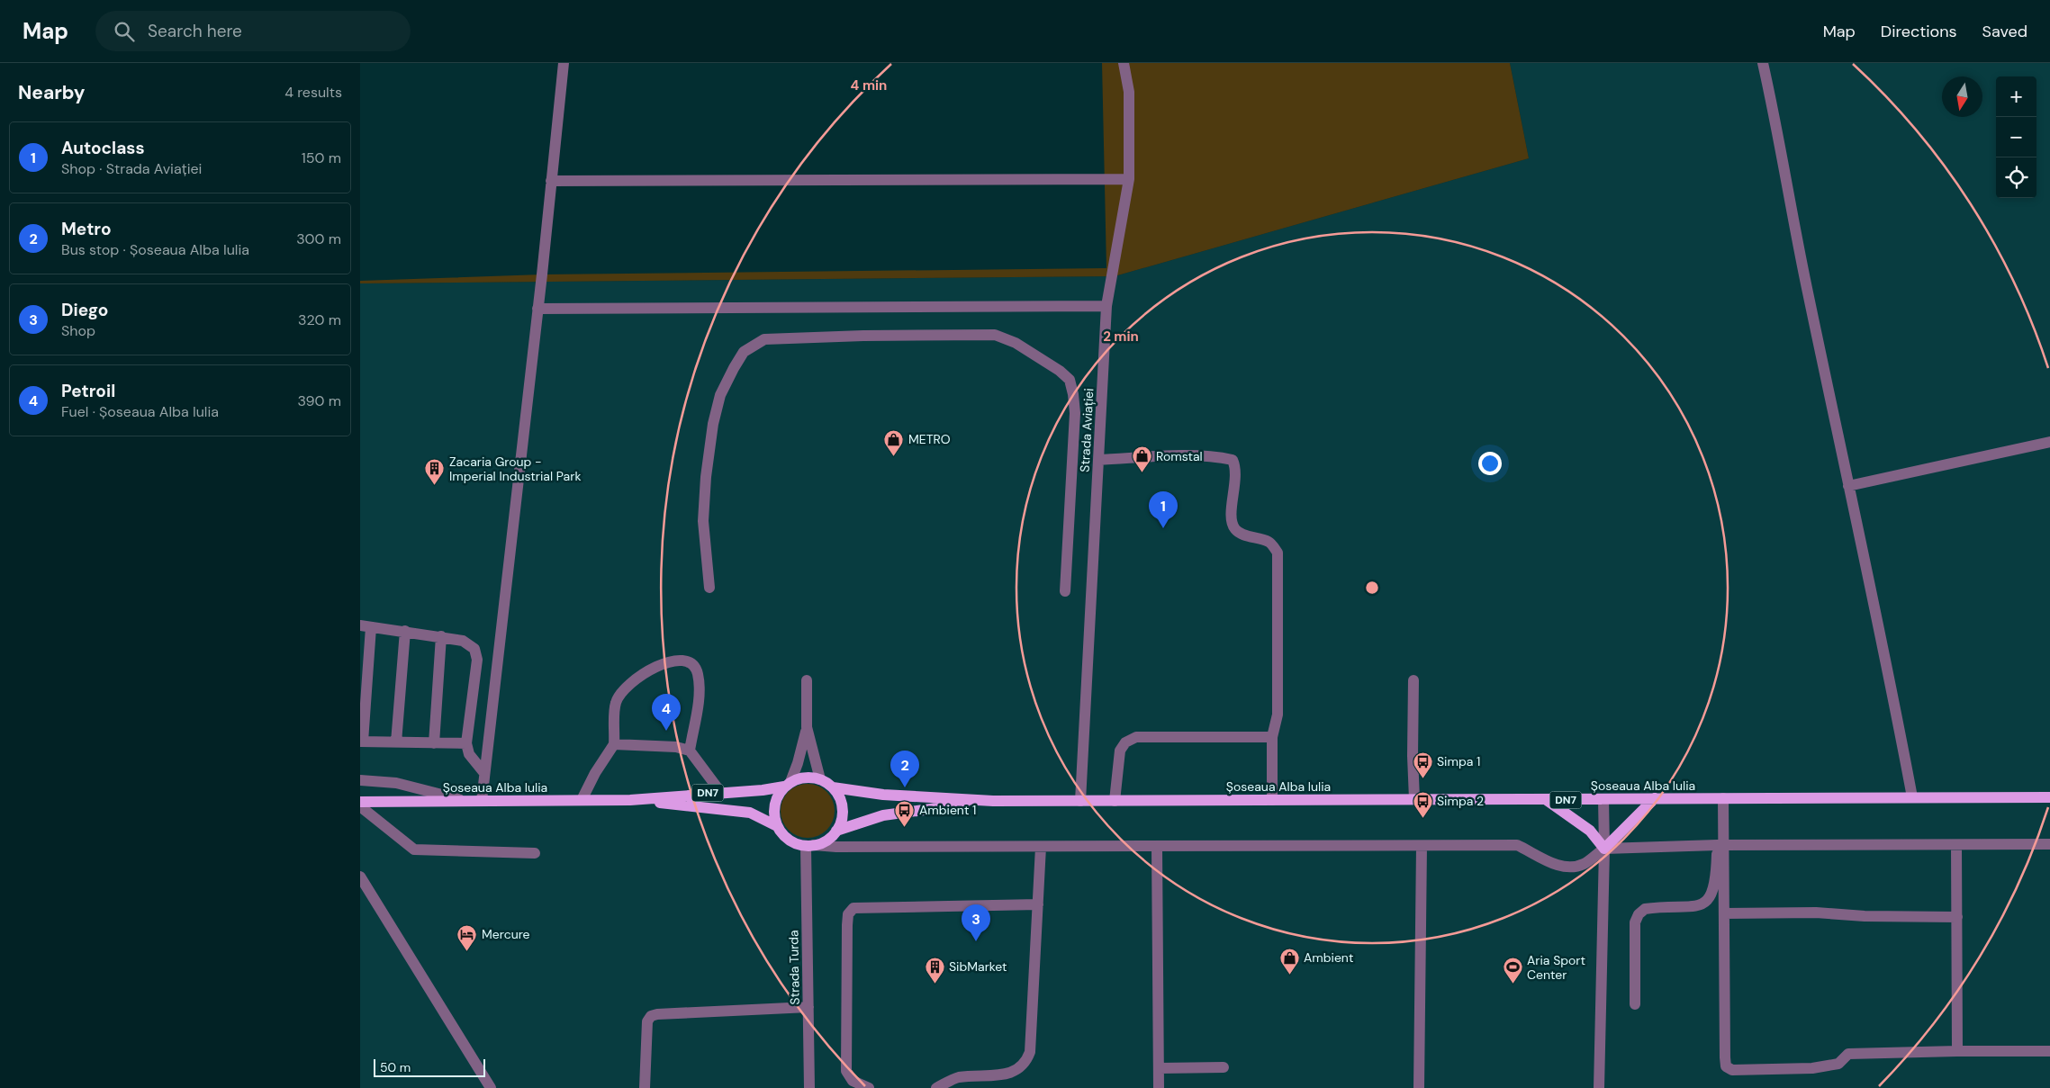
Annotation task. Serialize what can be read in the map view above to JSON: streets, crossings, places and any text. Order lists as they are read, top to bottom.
{
  "streets": {
    "main road": ["Șoseaua Alba Iulia", "DN7"],
    "street": ["Strada Aviației", "Strada Turda"]
  },
  "crossings": [
    ["Strada Aviației", "Șoseaua Alba Iulia"],
    ["Șoseaua Alba Iulia", "DN7"],
    ["Șoseaua Alba Iulia", "Strada Turda"],
    ["DN7", "Strada Turda"]
  ],
  "places": {
    "shop": ["METRO", "Romstal", "Ambient"],
    "building": ["Zacaria Group - Imperial Industrial Park", "SibMarket"],
    "bus stop": ["Simpa 1", "Simpa 2", "Ambient 1"],
    "hotel": ["Mercure"],
    "sports": ["Aria Sport Center"]
  },
  "scale_bar": "50 m",
  "north": "bottom",
  "page": {
    "header": "Map",
    "search": "Search here",
    "nav": ["Map", "Directions", "Saved"],
    "heading": ["Nearby", "4 results"],
    "map_buttons": ["+", "−"],
    "list": [
      {
        "mark": "1",
        "name": "Autoclass",
        "note": "Shop · Strada Aviației",
        "value": "150 m"
      },
      {
        "mark": "2",
        "name": "Metro",
        "note": "Bus stop · Șoseaua Alba Iulia",
        "value": "300 m"
      },
      {
        "mark": "3",
        "name": "Diego",
        "note": "Shop",
        "value": "320 m"
      },
      {
        "mark": "4",
        "name": "Petroil",
        "note": "Fuel · Șoseaua Alba Iulia",
        "value": "390 m"
      }
    ],
    "pins": [
      "1",
      "4",
      "2",
      "3"
    ],
    "scale": "50 m"
  },
  "rings": ["4 min", "2 min"]
}
